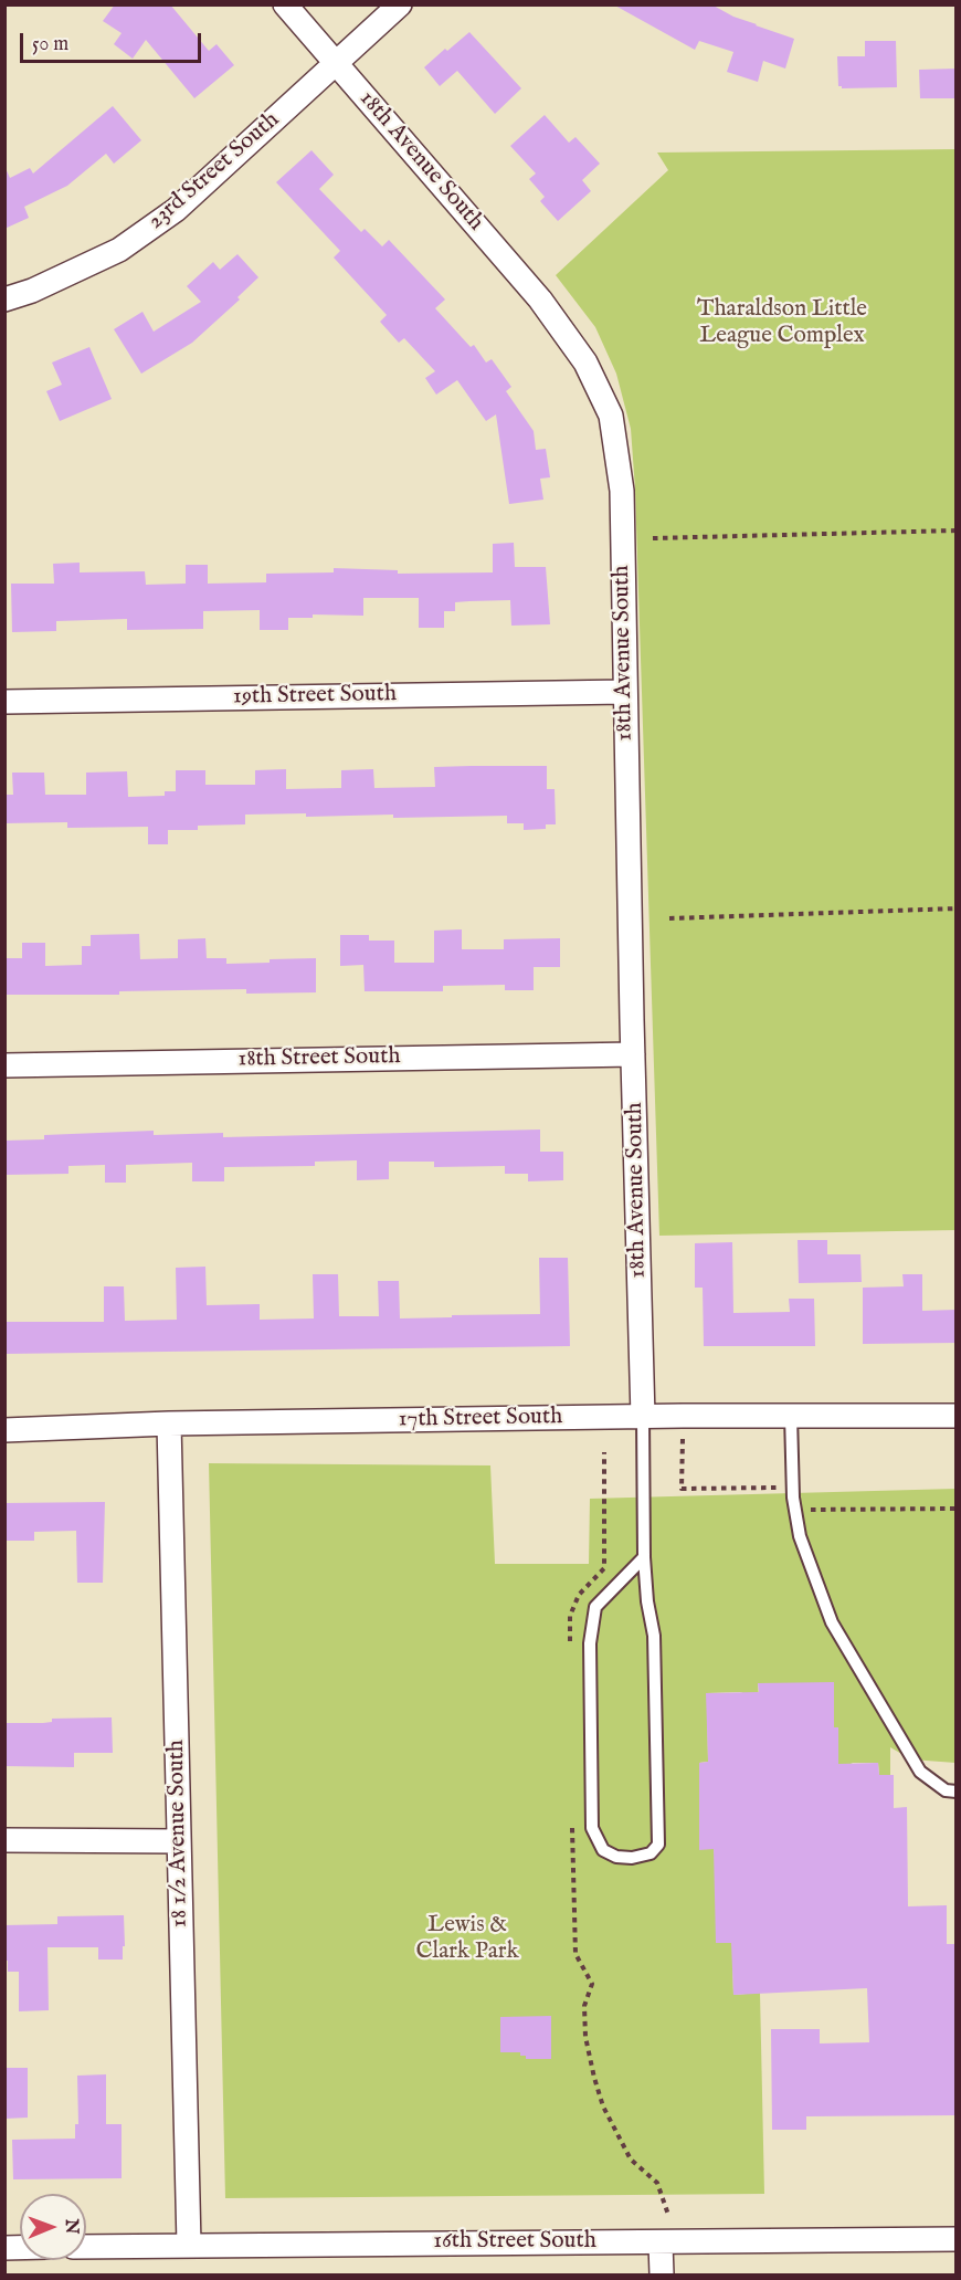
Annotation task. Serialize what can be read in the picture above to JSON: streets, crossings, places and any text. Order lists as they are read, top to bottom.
{
  "streets": {
    "street": [
      "18th Avenue South",
      "23rd Street South",
      "19th Street South",
      "18th Street South",
      "17th Street South",
      "18 1/2 Avenue South",
      "16th Street South"
    ]
  },
  "crossings": [
    ["18th Avenue South", "23rd Street South"],
    ["18th Avenue South", "19th Street South"],
    ["18th Avenue South", "18th Street South"],
    ["18th Avenue South", "17th Street South"],
    ["17th Street South", "18 1/2 Avenue South"],
    ["18 1/2 Avenue South", "16th Street South"]
  ],
  "parks": ["Tharaldson Little League Complex", "Lewis & Clark Park"],
  "scale_bar": "50 m",
  "north": "right"
}
